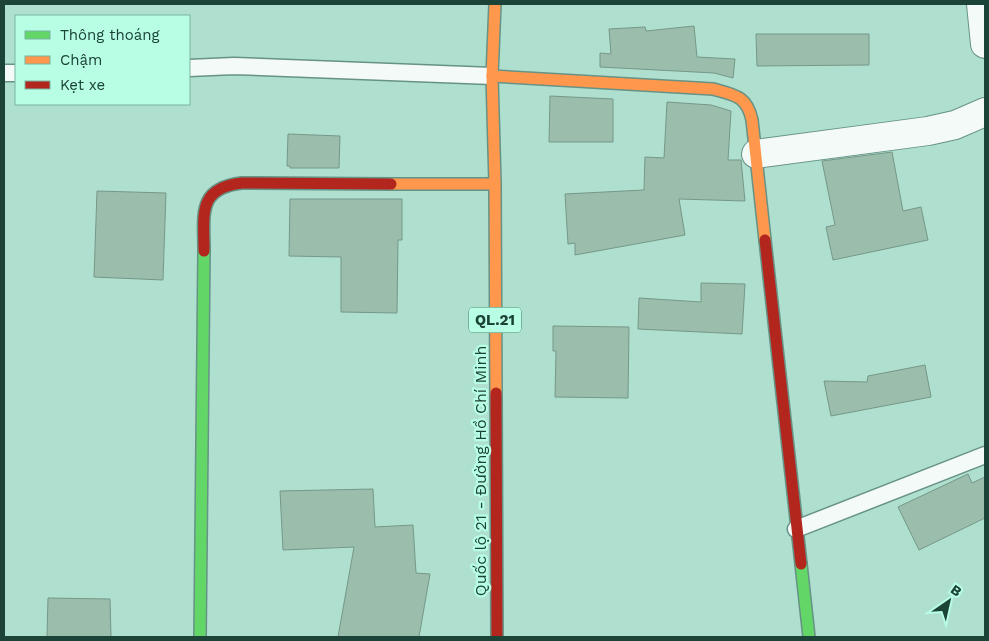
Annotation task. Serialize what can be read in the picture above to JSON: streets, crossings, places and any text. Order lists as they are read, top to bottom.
{
  "streets": {
    "main road": ["QL.21", "Quốc lộ 21 - Đường Hồ Chí Minh"]
  },
  "legend": ["Thông thoáng", "Chậm", "Kẹt xe"],
  "north": "top right"
}
